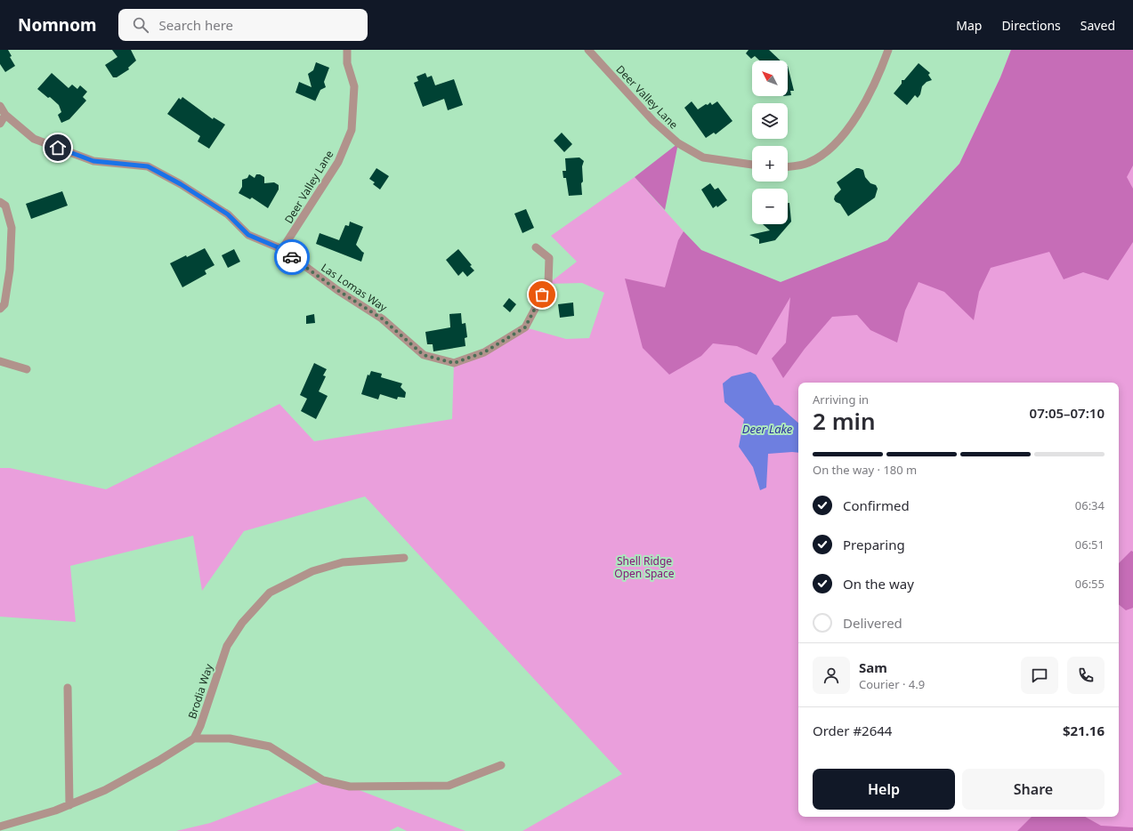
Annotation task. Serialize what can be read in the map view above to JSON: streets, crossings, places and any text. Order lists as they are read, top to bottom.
{
  "streets": {
    "street": ["Deer Valley Lane", "Las Lomas Way", "Brodia Way"]
  },
  "crossings": [
    ["Deer Valley Lane", "Las Lomas Way"]
  ],
  "water": ["Deer Lake"],
  "parks": ["Shell Ridge Open Space"],
  "north": "top left",
  "page": {
    "header": "Nomnom",
    "search": "Search here",
    "nav": ["Map", "Directions", "Saved"],
    "map_buttons": ["+", "−"],
    "heading": ["2 min", "Arriving in", "07:05–07:10"],
    "panel": [
      "Sam",
      "Courier · 4.9",
      "Order #2644",
      "$21.16"
    ],
    "bar": "On the way · 180 m",
    "list": [
      ["Confirmed", "06:34"],
      ["Preparing", "06:51"],
      ["On the way", "06:55"],
      "Delivered"
    ],
    "buttons": ["Help", "Share"]
  }
}
